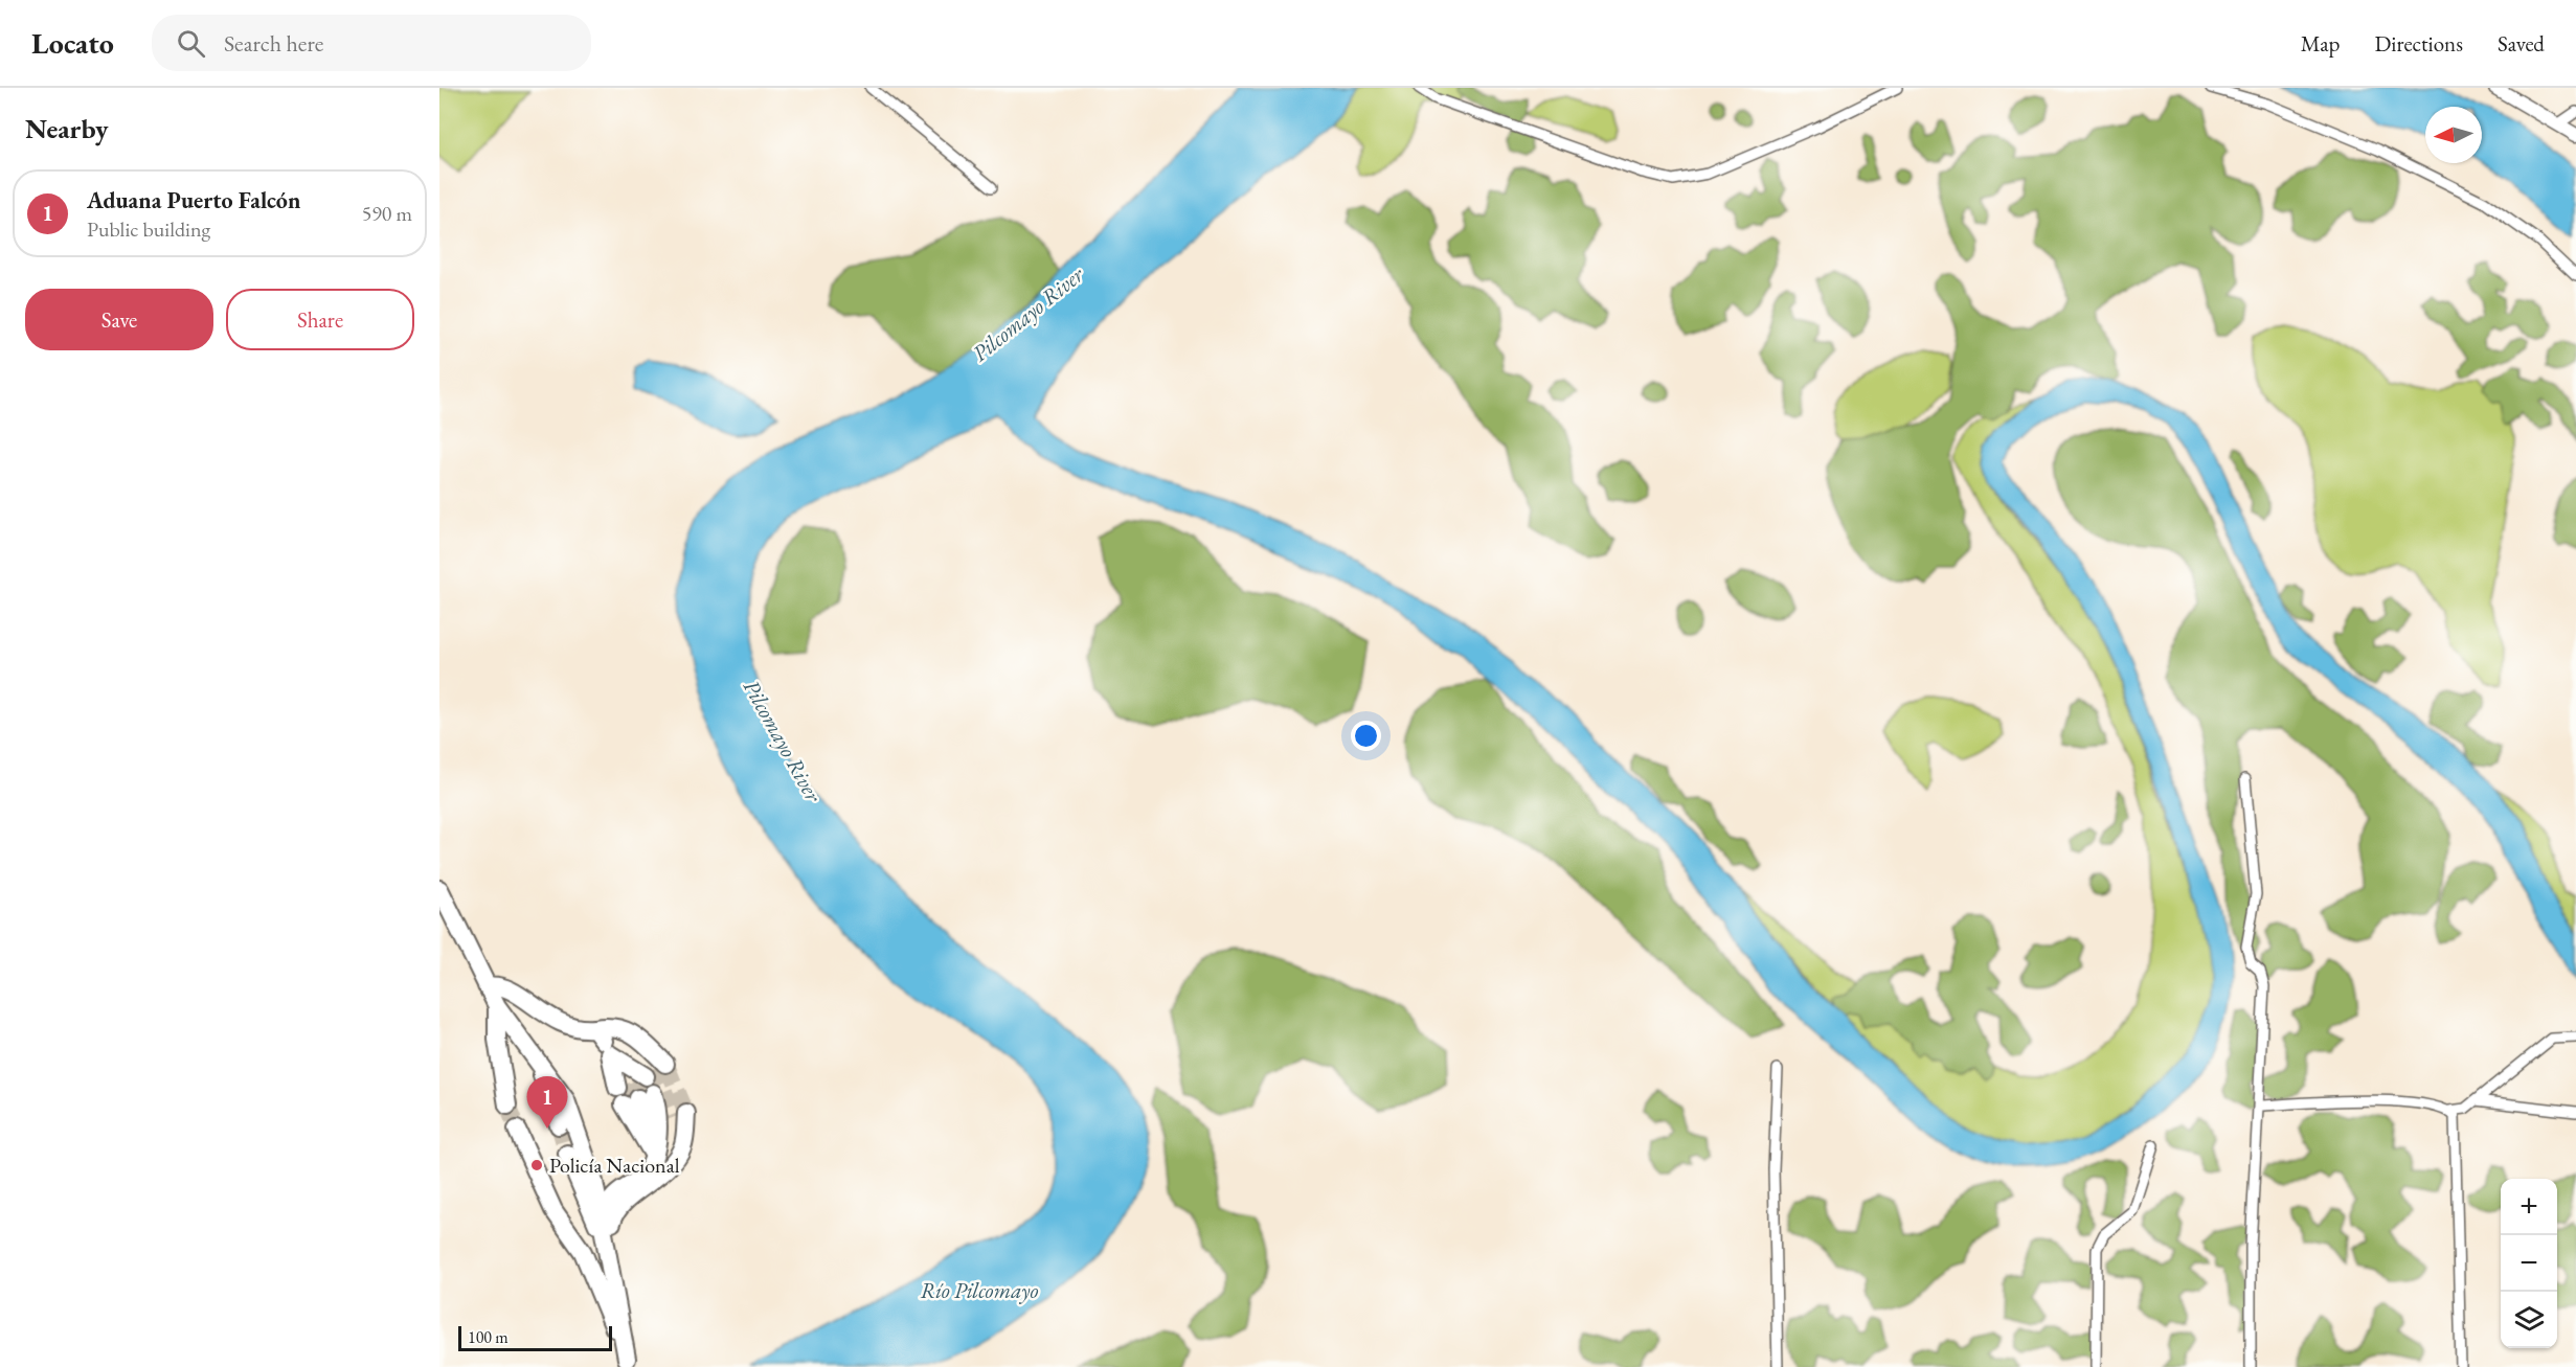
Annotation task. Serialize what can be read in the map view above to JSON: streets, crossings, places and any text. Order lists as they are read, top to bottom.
{
  "water": ["Pilcomayo River", "Río Pilcomayo"],
  "places": ["Policía Nacional"],
  "scale_bar": "100 m",
  "north": "left",
  "page": {
    "header": "Locato",
    "search": "Search here",
    "nav": ["Map", "Directions", "Saved"],
    "heading": "Nearby",
    "list": [
      {
        "mark": "1",
        "name": "Aduana Puerto Falcón",
        "note": "Public building",
        "value": "590 m"
      }
    ],
    "buttons": ["Save", "Share"],
    "pins": "1",
    "map_buttons": ["+", "−"],
    "scale": "100 m"
  }
}
